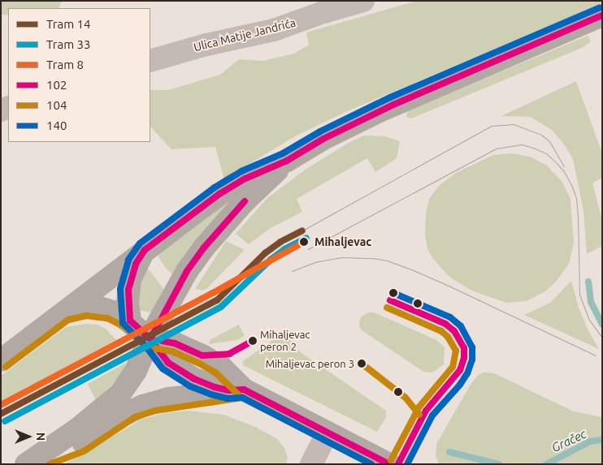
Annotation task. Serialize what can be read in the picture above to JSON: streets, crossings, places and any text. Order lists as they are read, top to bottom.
{
  "streets": {
    "street": ["Ulica Matije Jandrića"]
  },
  "water": ["Gračec"],
  "places": ["Mihaljevac", "Mihaljevac peron 2", "Mihaljevac peron 3"],
  "lines": [
    "transit line 140",
    "transit line 102",
    "tram line 14",
    "tram line 33",
    "tram line 8",
    "transit line 104"
  ],
  "legend": [
    "Tram 14",
    "Tram 33",
    "Tram 8",
    "102",
    "104",
    "140"
  ],
  "north": "right"
}
